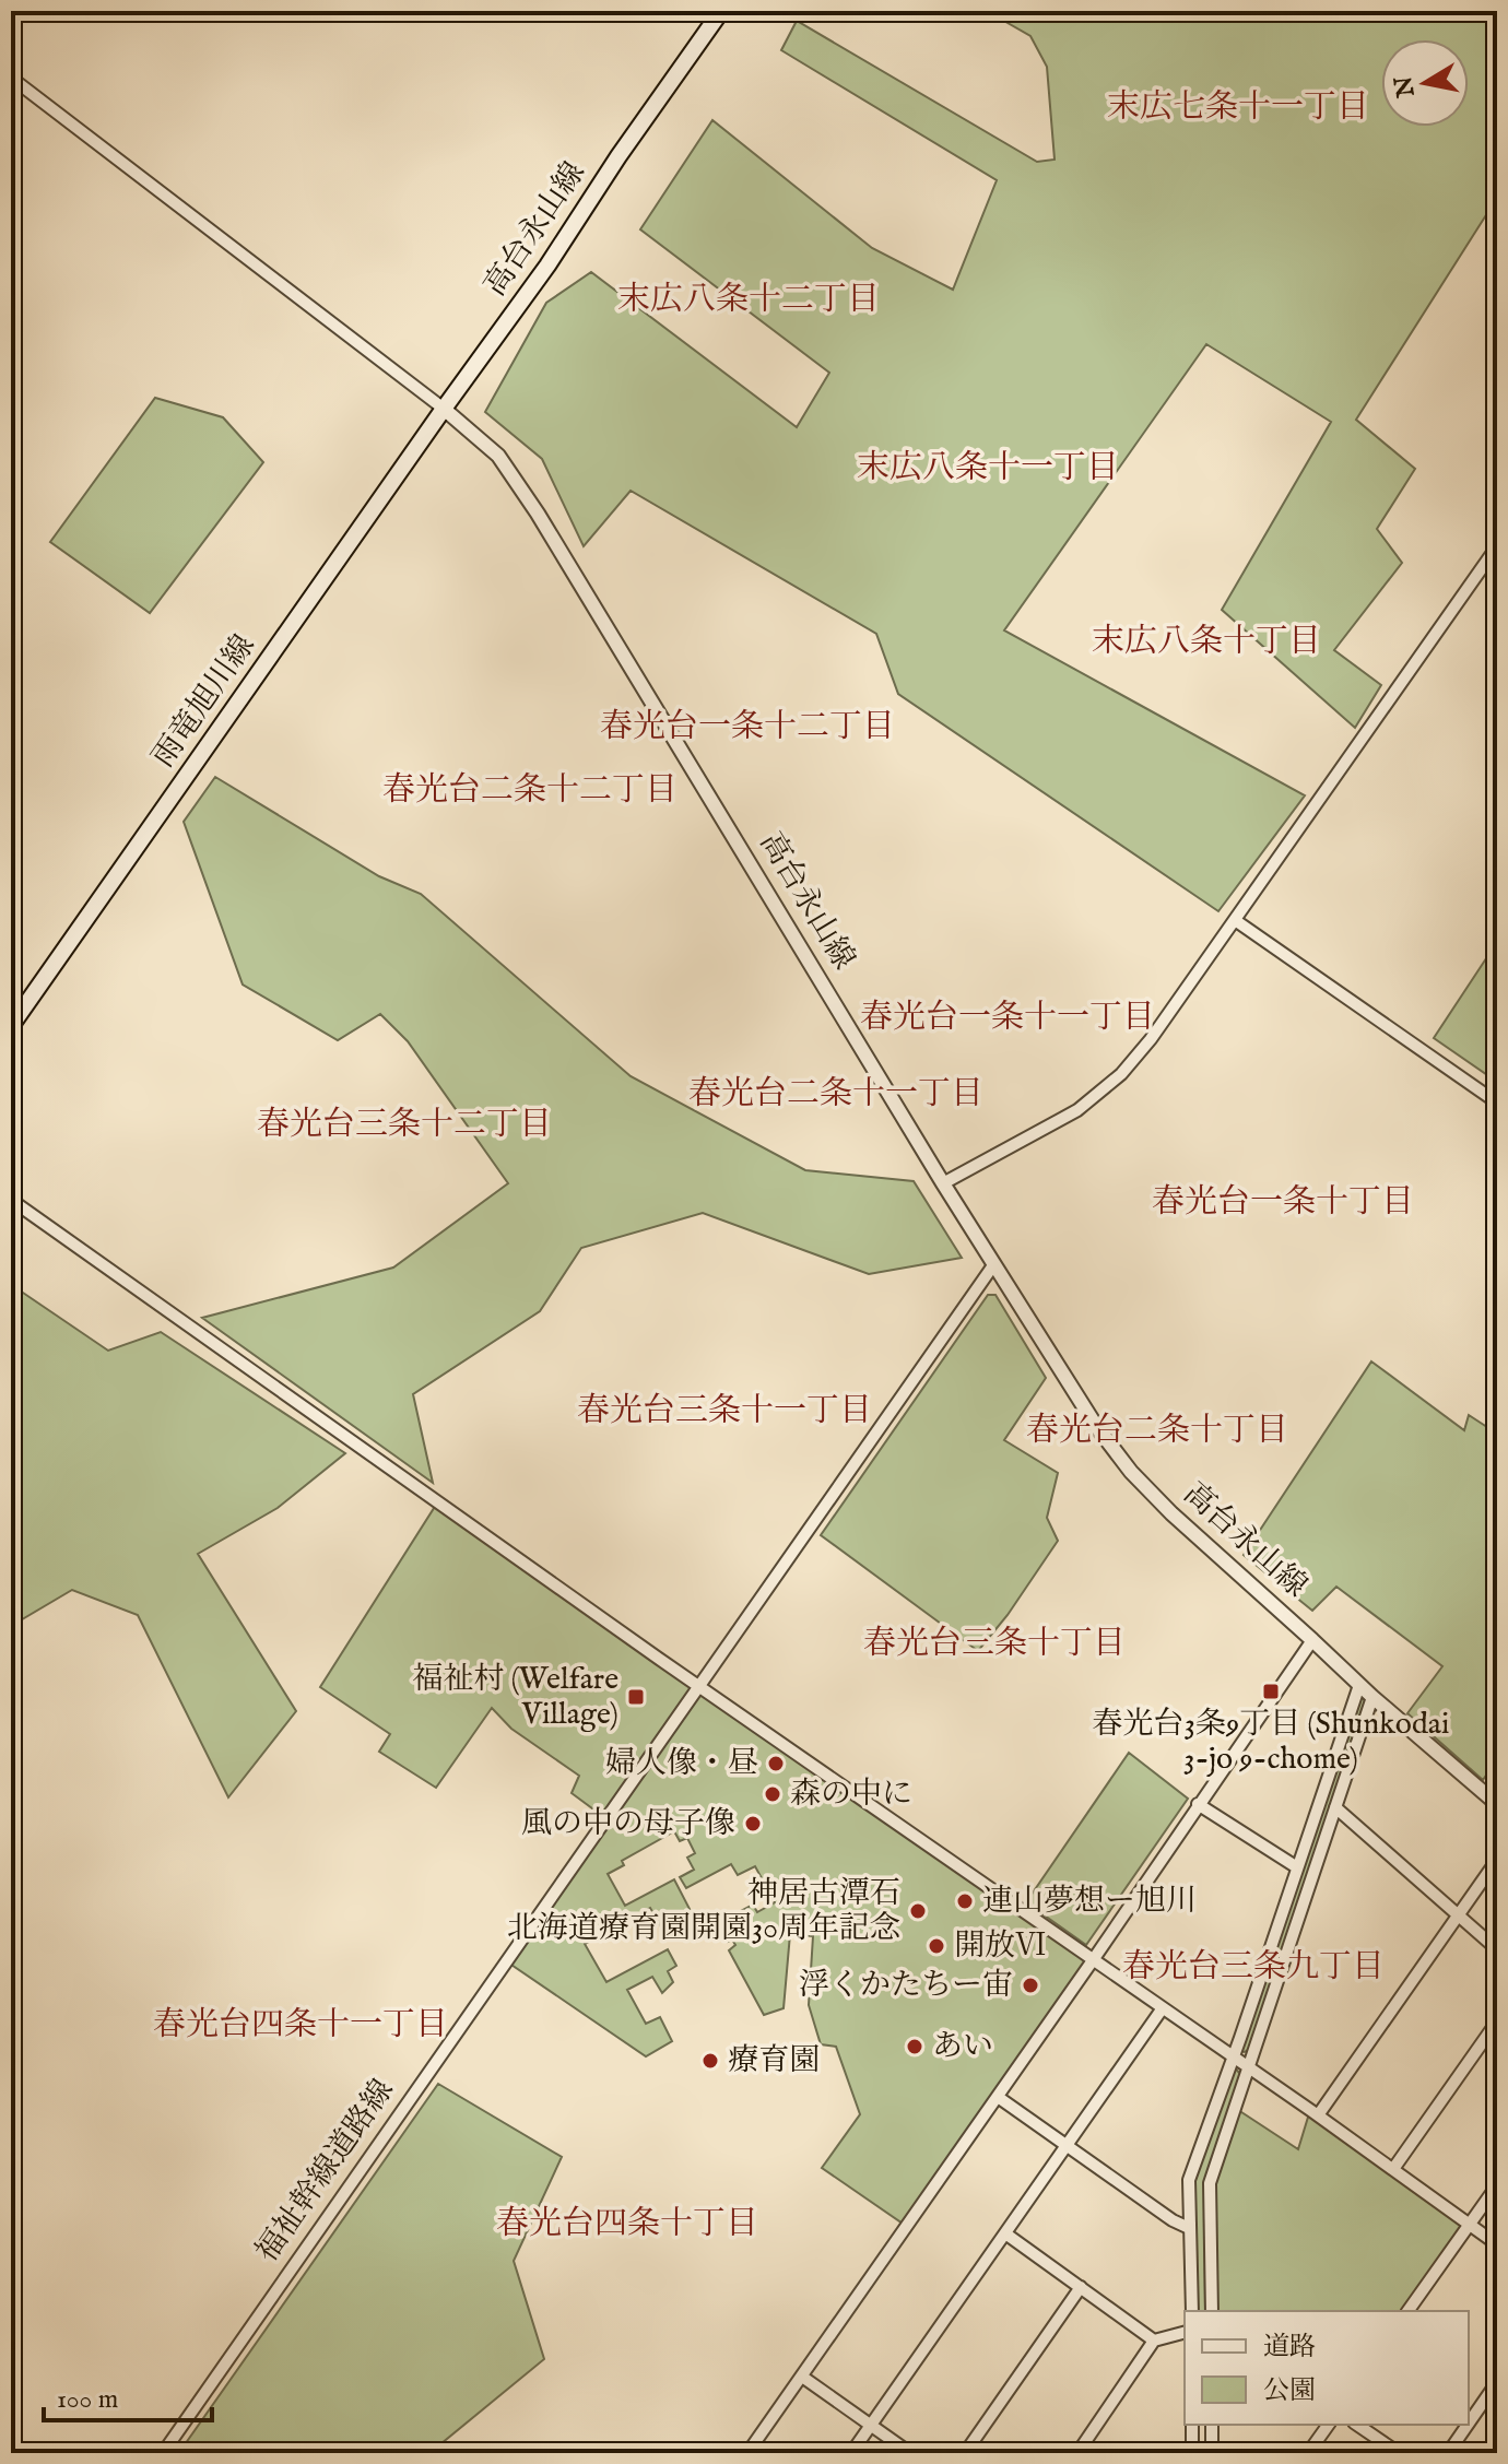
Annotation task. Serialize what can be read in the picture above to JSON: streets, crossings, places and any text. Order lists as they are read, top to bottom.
{
  "streets": {
    "main road": ["高台永山線", "雨竜旭川線"],
    "street": ["福祉幹線道路線"]
  },
  "crossings": [
    ["高台永山線", "雨竜旭川線"],
    ["高台永山線", "福祉幹線道路線"]
  ],
  "districts": [
    "末広七条十一丁目",
    "末広八条十二丁目",
    "末広八条十一丁目",
    "末広八条十丁目",
    "春光台一条十二丁目",
    "春光台二条十二丁目",
    "春光台一条十一丁目",
    "春光台二条十一丁目",
    "春光台三条十二丁目",
    "春光台一条十丁目",
    "春光台三条十一丁目",
    "春光台二条十丁目",
    "春光台三条十丁目",
    "春光台三条九丁目",
    "春光台四条十一丁目",
    "春光台四条十丁目"
  ],
  "places": {
    "transit": ["春光台3条9丁目 (Shunkodai 3-jo 9-chome)", "福祉村 (Welfare Village)"],
    "other": [
      "婦人像・昼",
      "森の中に",
      "風の中の母子像",
      "連山夢想ー旭川",
      "神居古潭石 北海道療育園開園30周年記念",
      "開放Ⅵ",
      "浮くかたちー宙",
      "あい",
      "療育園"
    ]
  },
  "legend": ["道路", "公園"],
  "scale_bar": "100 m",
  "north": "left"
}
